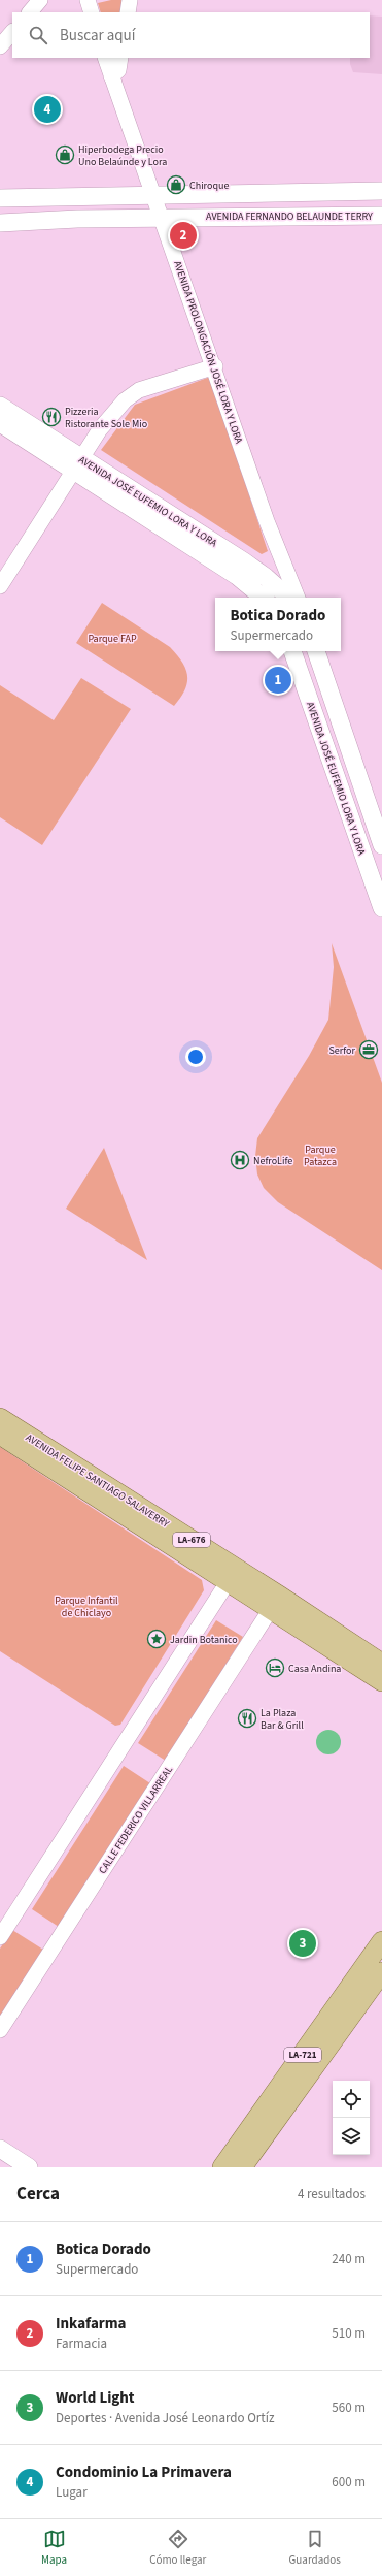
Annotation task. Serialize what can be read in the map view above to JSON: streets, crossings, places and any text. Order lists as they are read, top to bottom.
{
  "streets": {
    "main road": [
      "AVENIDA FERNANDO BELAUNDE TERRY",
      "AVENIDA JOSÉ EUFEMIO LORA Y LORA",
      "AVENIDA FELIPE SANTIAGO SALAVERRY",
      "LA-676",
      "LA-721"
    ],
    "street": ["AVENIDA PROLONGACIÓN JOSÉ LORA Y LORA", "CALLE FEDERICO VILLARREAL"]
  },
  "crossings": [
    ["AVENIDA FERNANDO BELAUNDE TERRY", "AVENIDA PROLONGACIÓN JOSÉ LORA Y LORA"],
    ["AVENIDA FELIPE SANTIAGO SALAVERRY", "CALLE FEDERICO VILLARREAL"]
  ],
  "parks": ["Parque FAP", "Parque Patazca", "Parque Infantil de Chiclayo"],
  "places": {
    "shop": ["Hiperbodega Precio Uno Belaúnde y Lora", "Chiroque"],
    "restaurant": ["Pizzeria Ristorante Sole Mio", "La Plaza Bar & Grill"],
    "office": ["Serfor"],
    "hospital": ["NefroLife"],
    "place": ["Jardin Botanico"],
    "hotel": ["Casa Andina"]
  },
  "page": {
    "search": "Buscar aquí",
    "pins": [
      "4",
      "2",
      "1",
      "3"
    ],
    "popup": ["Botica Dorado", "Supermercado"],
    "heading": ["Cerca", "4 resultados"],
    "list": [
      {
        "mark": "1",
        "name": "Botica Dorado",
        "note": "Supermercado",
        "value": "240 m"
      },
      {
        "mark": "2",
        "name": "Inkafarma",
        "note": "Farmacia",
        "value": "510 m"
      },
      {
        "mark": "3",
        "name": "World Light",
        "note": "Deportes · Avenida José Leonardo Ortíz",
        "value": "560 m"
      },
      {
        "mark": "4",
        "name": "Condominio La Primavera",
        "note": "Lugar",
        "value": "600 m"
      }
    ],
    "nav": ["Mapa", "Cómo llegar", "Guardados"]
  }
}
